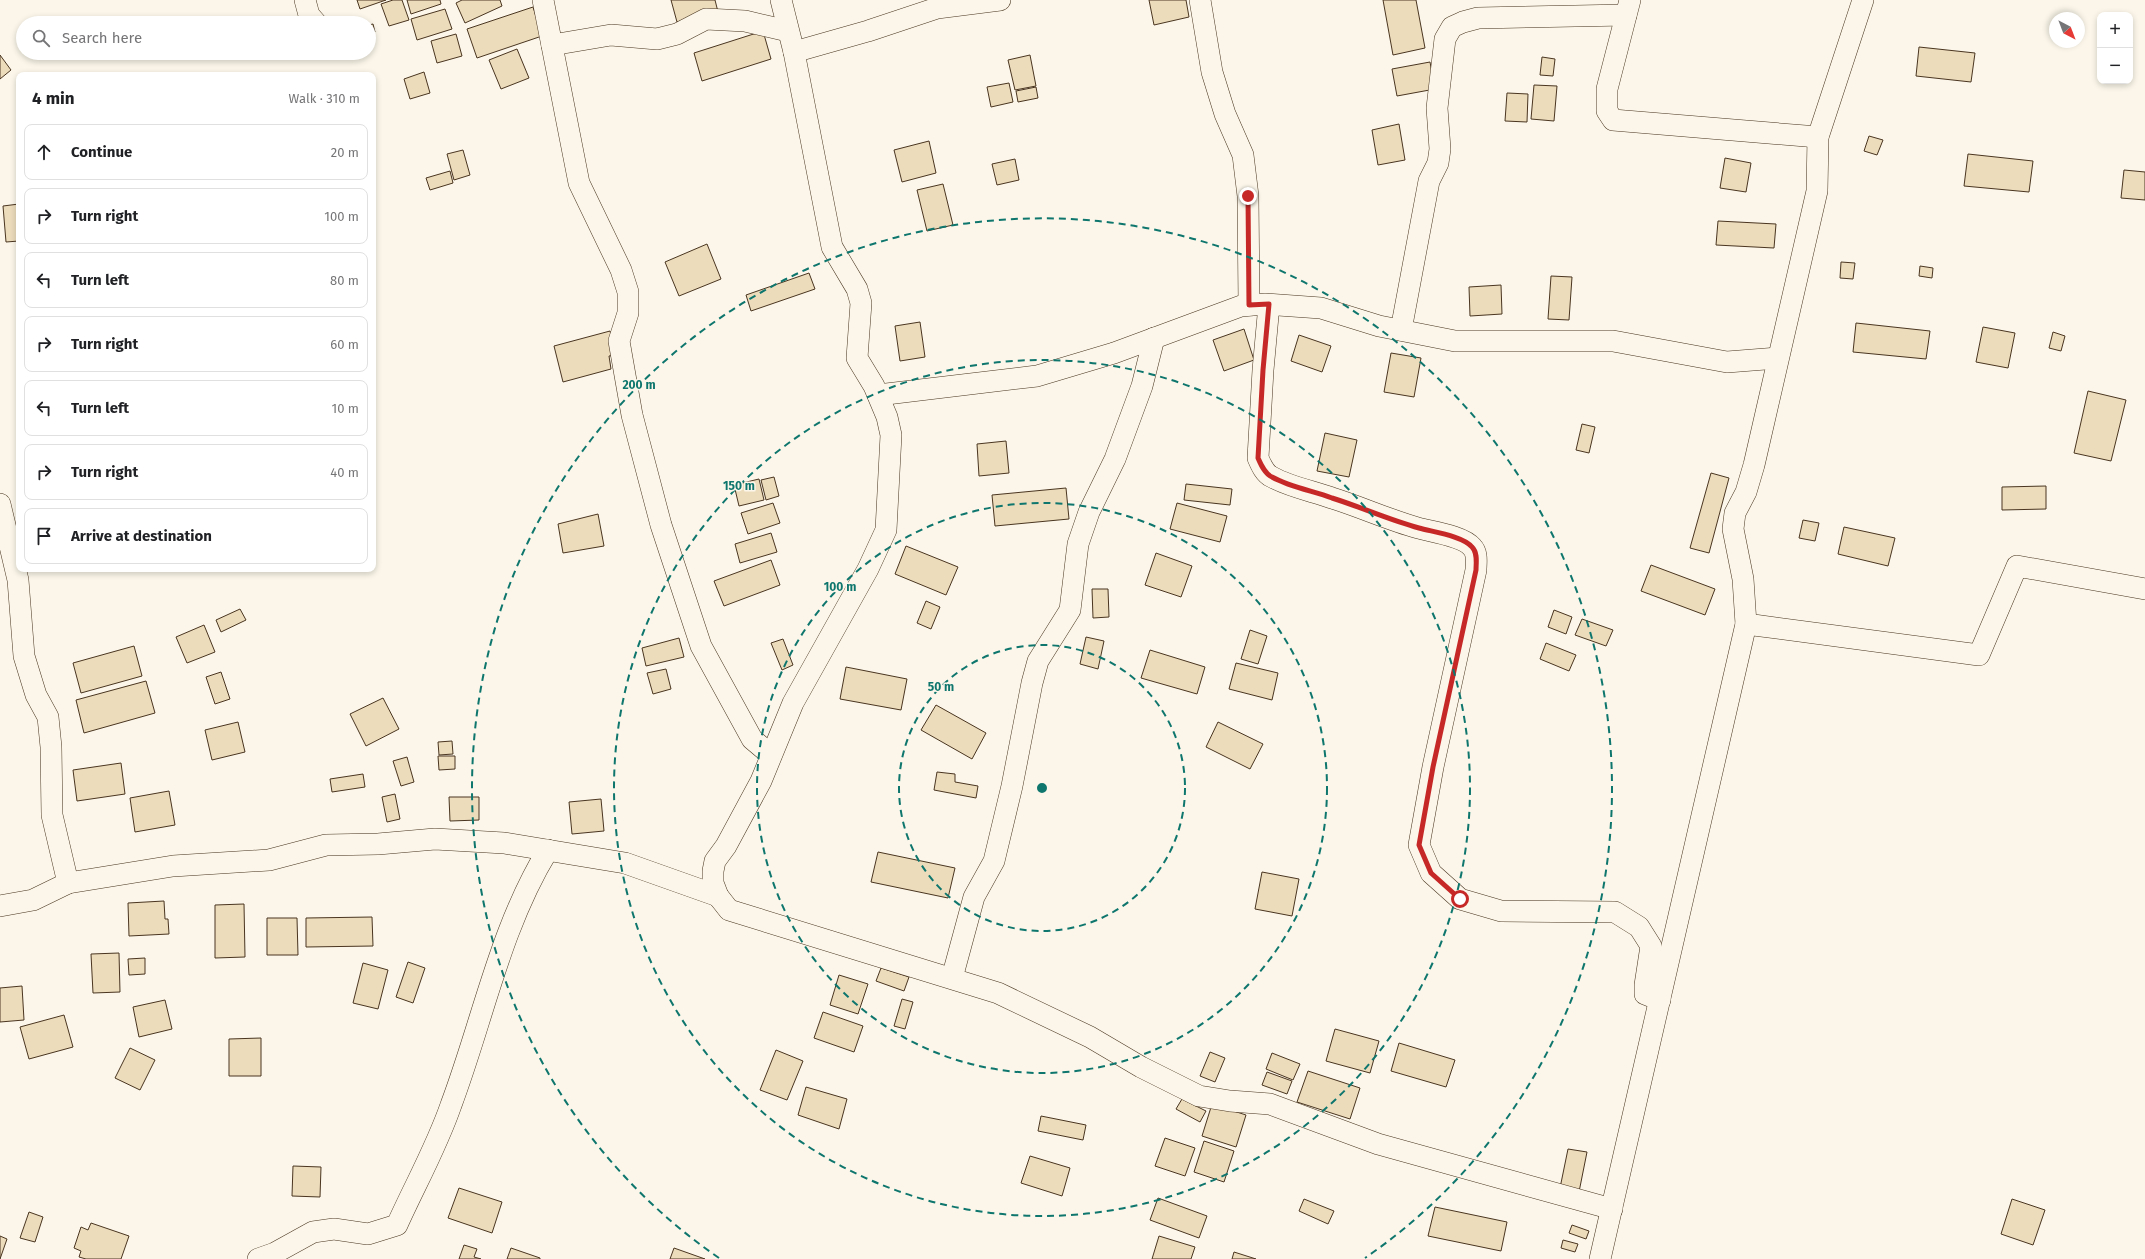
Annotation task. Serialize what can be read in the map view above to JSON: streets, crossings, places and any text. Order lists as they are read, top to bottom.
{
  "north": "bottom right",
  "page": {
    "map_buttons": ["+", "−"],
    "search": "Search here",
    "heading": ["4 min", "Walk · 310 m"],
    "list": [
      ["Continue", "20 m"],
      ["Turn right", "100 m"],
      ["Turn left", "80 m"],
      ["Turn right", "60 m"],
      ["Turn left", "10 m"],
      ["Turn right", "40 m"],
      "Arrive at destination"
    ]
  },
  "rings": [
    "200 m",
    "150 m",
    "100 m",
    "50 m"
  ]
}
